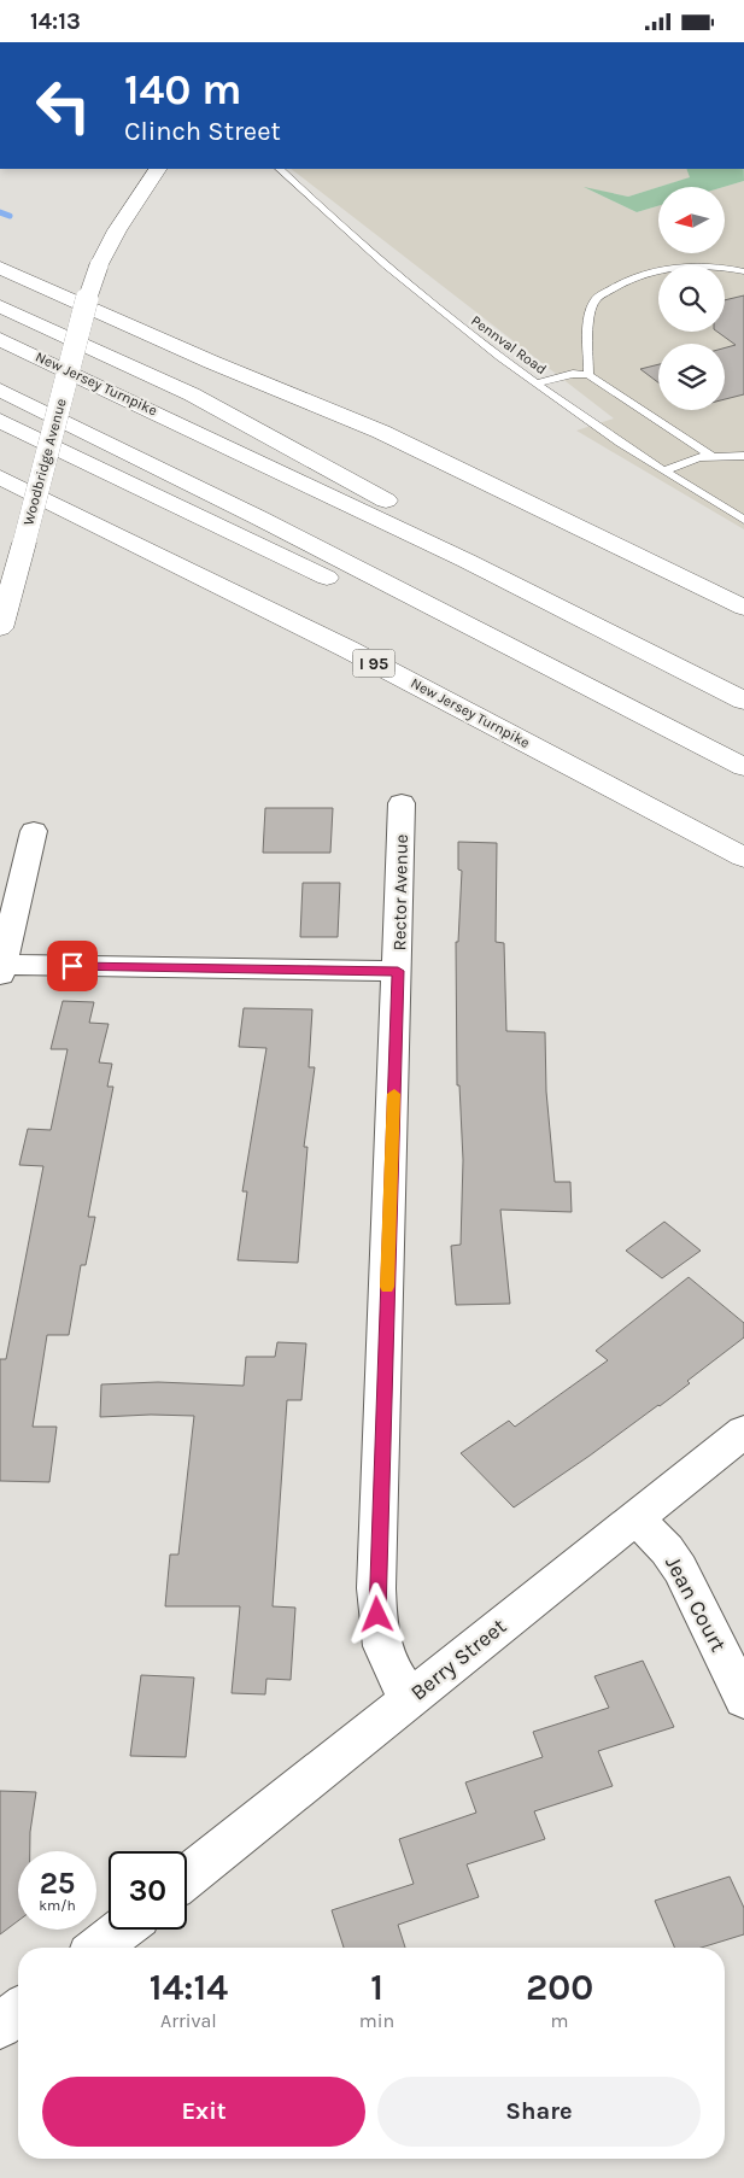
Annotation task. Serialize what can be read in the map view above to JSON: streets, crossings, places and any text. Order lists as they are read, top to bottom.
{
  "streets": {
    "main road": ["New Jersey Turnpike", "Woodbridge Avenue", "I 95"],
    "street": ["Rector Avenue", "Jean Court", "Berry Street"],
    "lane": ["Pennval Road"]
  },
  "crossings": [
    ["Rector Avenue", "Berry Street"],
    ["Jean Court", "Berry Street"]
  ],
  "north": "left",
  "page": {
    "status": "14:13",
    "turn": ["140 m", "Clinch Street"],
    "speed": "25 km/h",
    "limit": "30",
    "eta": [
      "14:14",
      "Arrival",
      "1",
      "min",
      "200",
      "m"
    ],
    "buttons": ["Exit", "Share"]
  }
}
